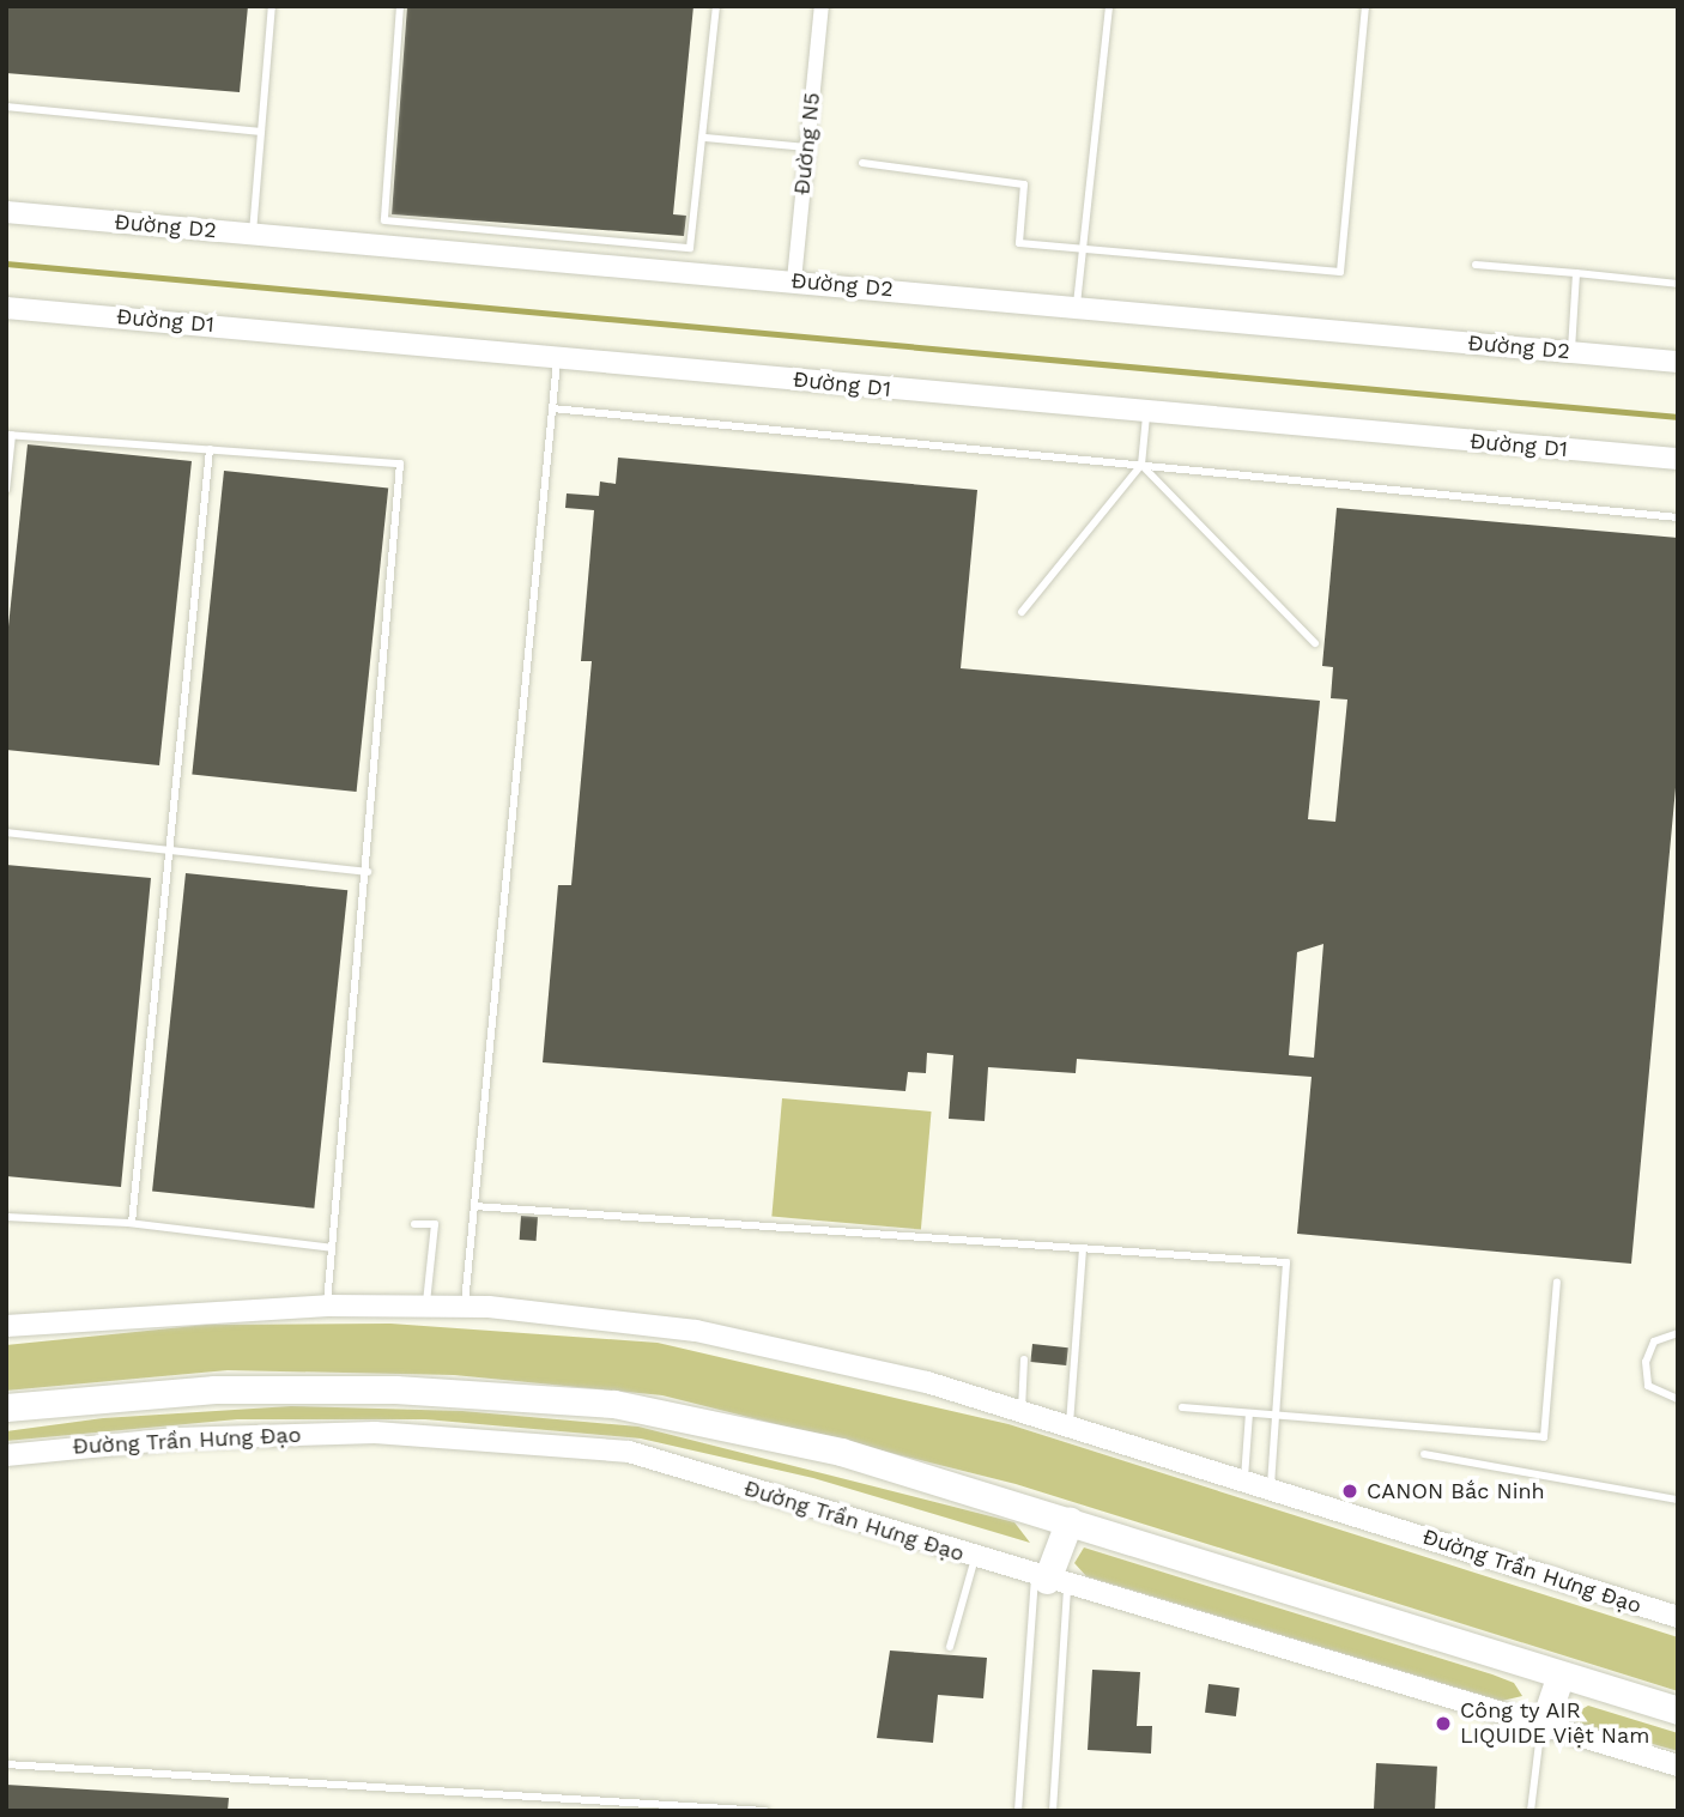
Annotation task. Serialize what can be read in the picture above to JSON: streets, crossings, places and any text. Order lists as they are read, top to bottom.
{
  "streets": {
    "main road": ["Đường D2", "Đường D1", "Đường Trần Hưng Đạo"],
    "street": ["Đường N5"]
  },
  "crossings": [
    ["Đường N5", "Đường D2"]
  ],
  "places": ["CANON Bắc Ninh", "Công ty AIR LIQUIDE Việt Nam"]
}
